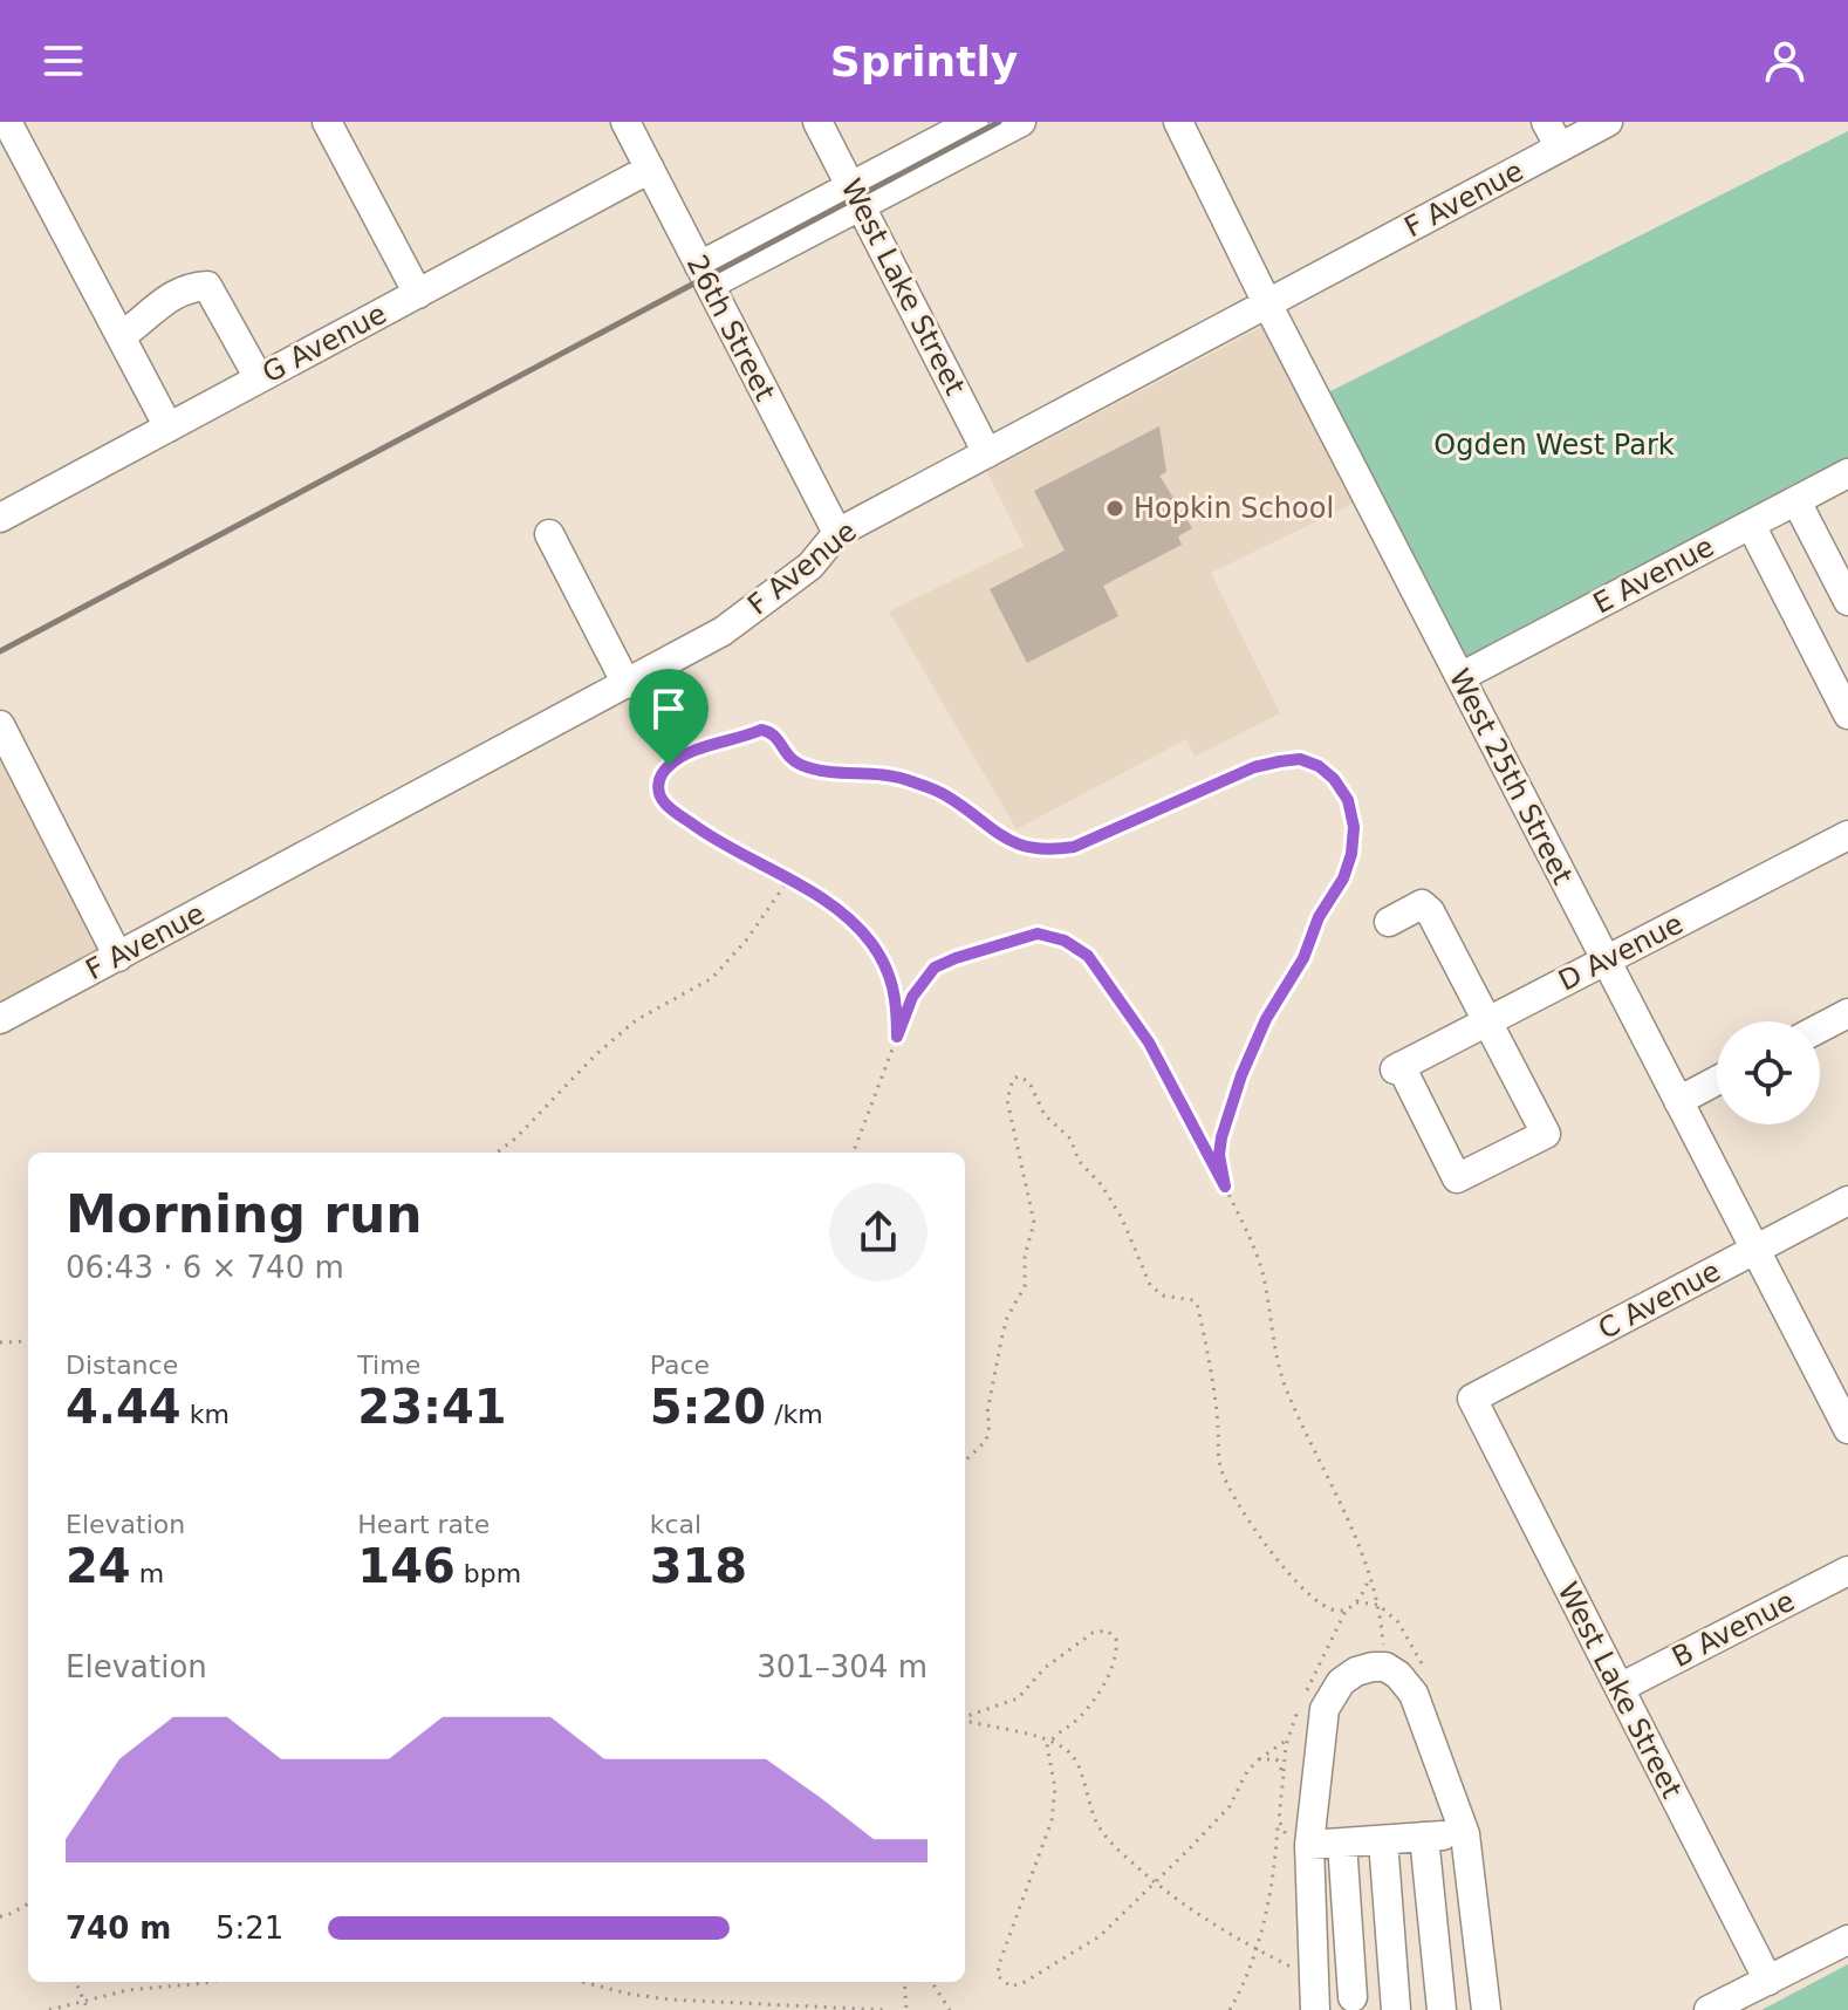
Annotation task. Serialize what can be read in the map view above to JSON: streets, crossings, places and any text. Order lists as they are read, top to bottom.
{
  "streets": {
    "street": [
      "F Avenue",
      "West Lake Street",
      "26th Street",
      "G Avenue",
      "E Avenue",
      "West 25th Street",
      "D Avenue",
      "C Avenue",
      "B Avenue"
    ]
  },
  "crossings": [
    ["F Avenue", "West Lake Street"],
    ["F Avenue", "26th Street"],
    ["F Avenue", "West 25th Street"],
    ["West Lake Street", "C Avenue"],
    ["West Lake Street", "B Avenue"],
    ["26th Street", "G Avenue"],
    ["E Avenue", "West 25th Street"],
    ["West 25th Street", "D Avenue"],
    ["West 25th Street", "C Avenue"]
  ],
  "parks": ["Ogden West Park"],
  "places": ["Hopkin School"],
  "page": {
    "header": "Sprintly",
    "heading": ["Morning run", "06:43 · 6 × 740 m"],
    "stats": [
      ["Distance", "4.44 km"],
      ["Time", "23:41"],
      ["Pace", "5:20 /km"],
      ["Elevation", "24 m"],
      ["Heart rate", "146 bpm"],
      ["kcal", "318"]
    ],
    "chart": ["Elevation", "301–304 m"],
    "list": [
      {
        "name": "740 m",
        "note": "5:21"
      }
    ]
  }
}
